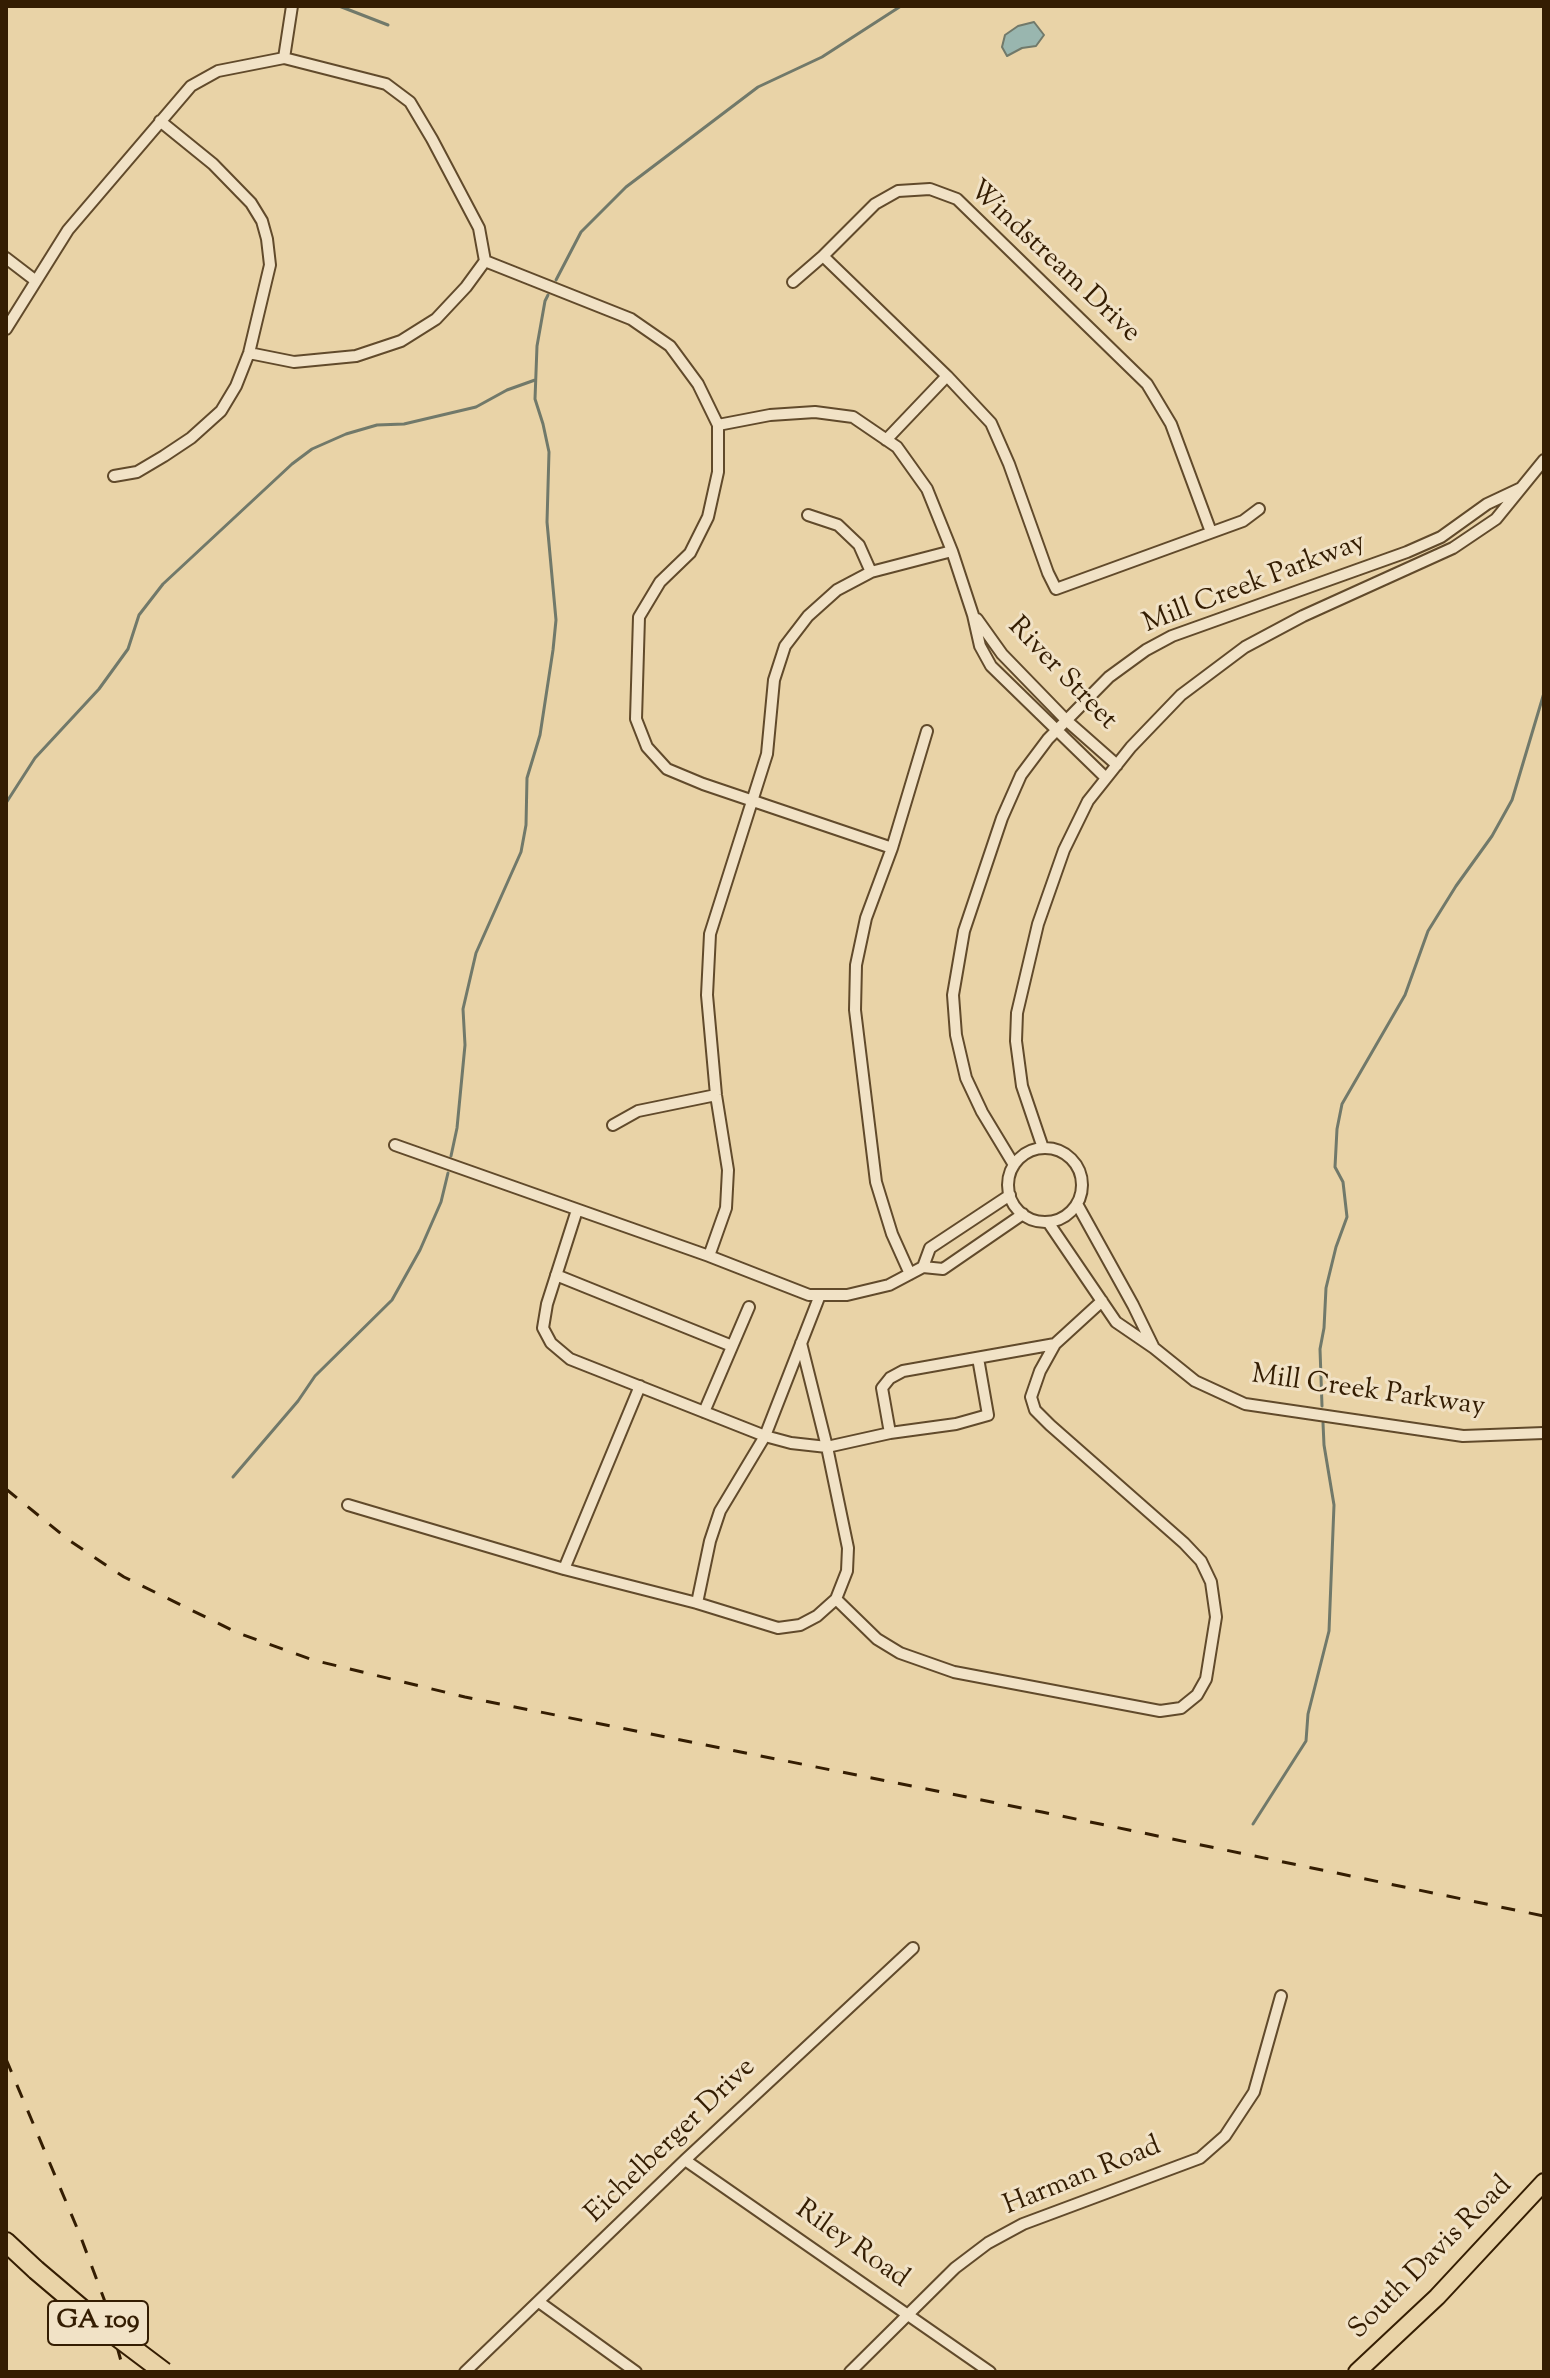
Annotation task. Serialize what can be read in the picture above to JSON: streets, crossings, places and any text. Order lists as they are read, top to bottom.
{
  "streets": {
    "highway": ["GA 109"],
    "main road": ["South Davis Road"],
    "street": [
      "Windstream Drive",
      "Mill Creek Parkway",
      "River Street",
      "Eichelberger Drive",
      "Harman Road",
      "Riley Road"
    ]
  },
  "crossings": [
    ["Mill Creek Parkway", "River Street"],
    ["Eichelberger Drive", "Riley Road"],
    ["Harman Road", "Riley Road"]
  ]
}
